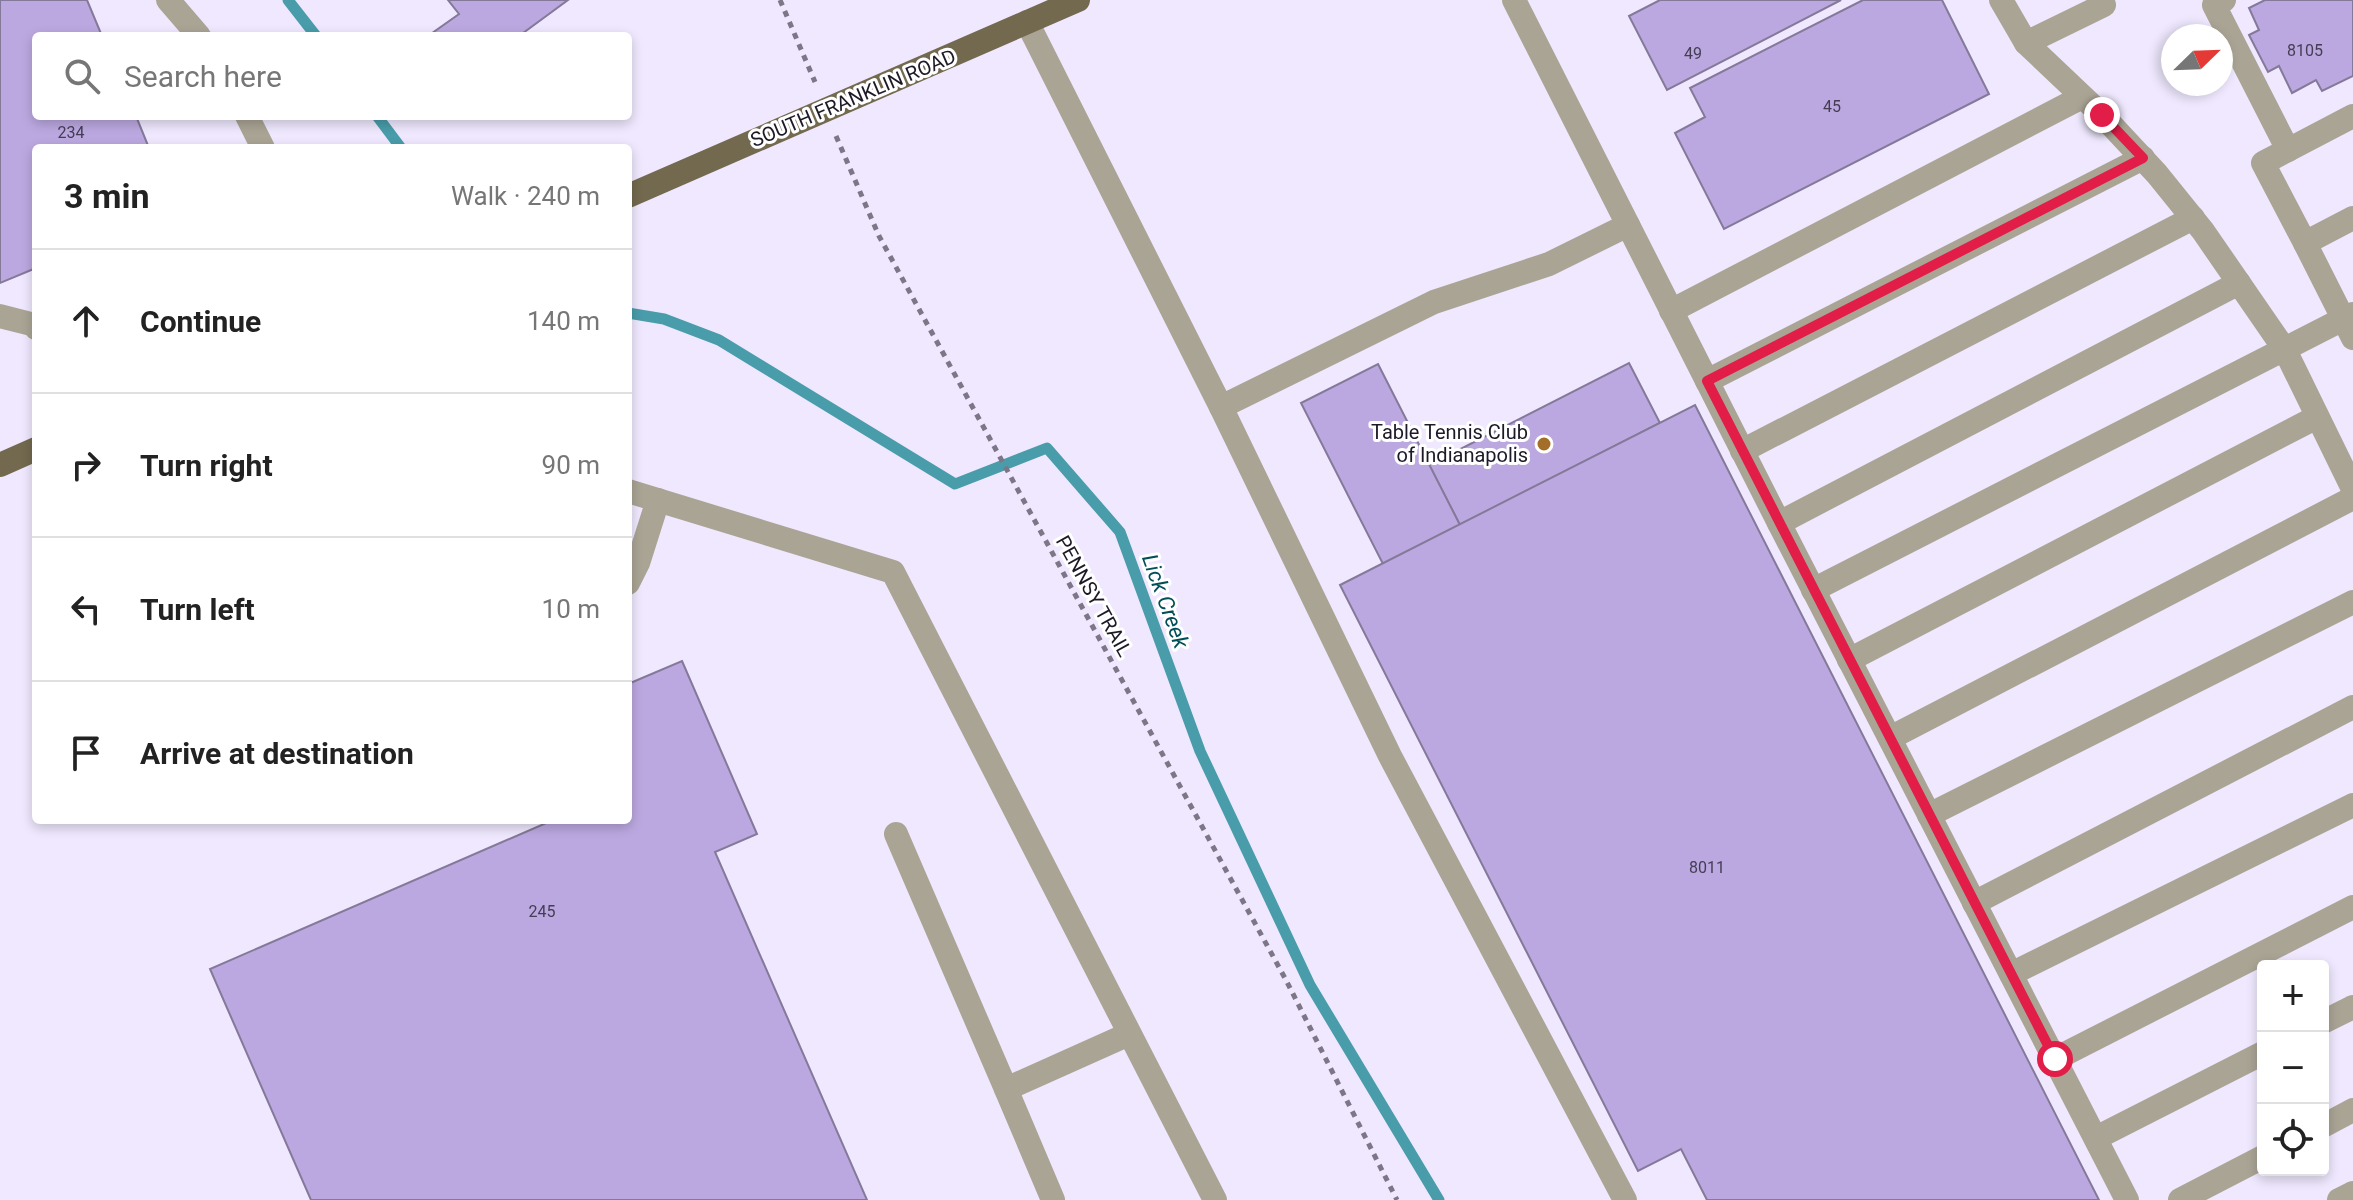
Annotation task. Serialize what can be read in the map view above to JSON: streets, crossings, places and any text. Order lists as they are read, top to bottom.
{
  "streets": {
    "main road": ["SOUTH FRANKLIN ROAD"],
    "path": ["PENNSY TRAIL"]
  },
  "crossings": [
    ["SOUTH FRANKLIN ROAD", "PENNSY TRAIL"]
  ],
  "water": ["Lick Creek"],
  "places": ["Table Tennis Club of Indianapolis"],
  "house_numbers": [
    "8105",
    "49",
    "45",
    "234",
    "8011",
    "245"
  ],
  "north": "top right",
  "page": {
    "search": "Search here",
    "heading": ["3 min", "Walk · 240 m"],
    "list": [
      ["Continue", "140 m"],
      ["Turn right", "90 m"],
      ["Turn left", "10 m"],
      "Arrive at destination"
    ],
    "map_buttons": ["+", "−"]
  }
}
